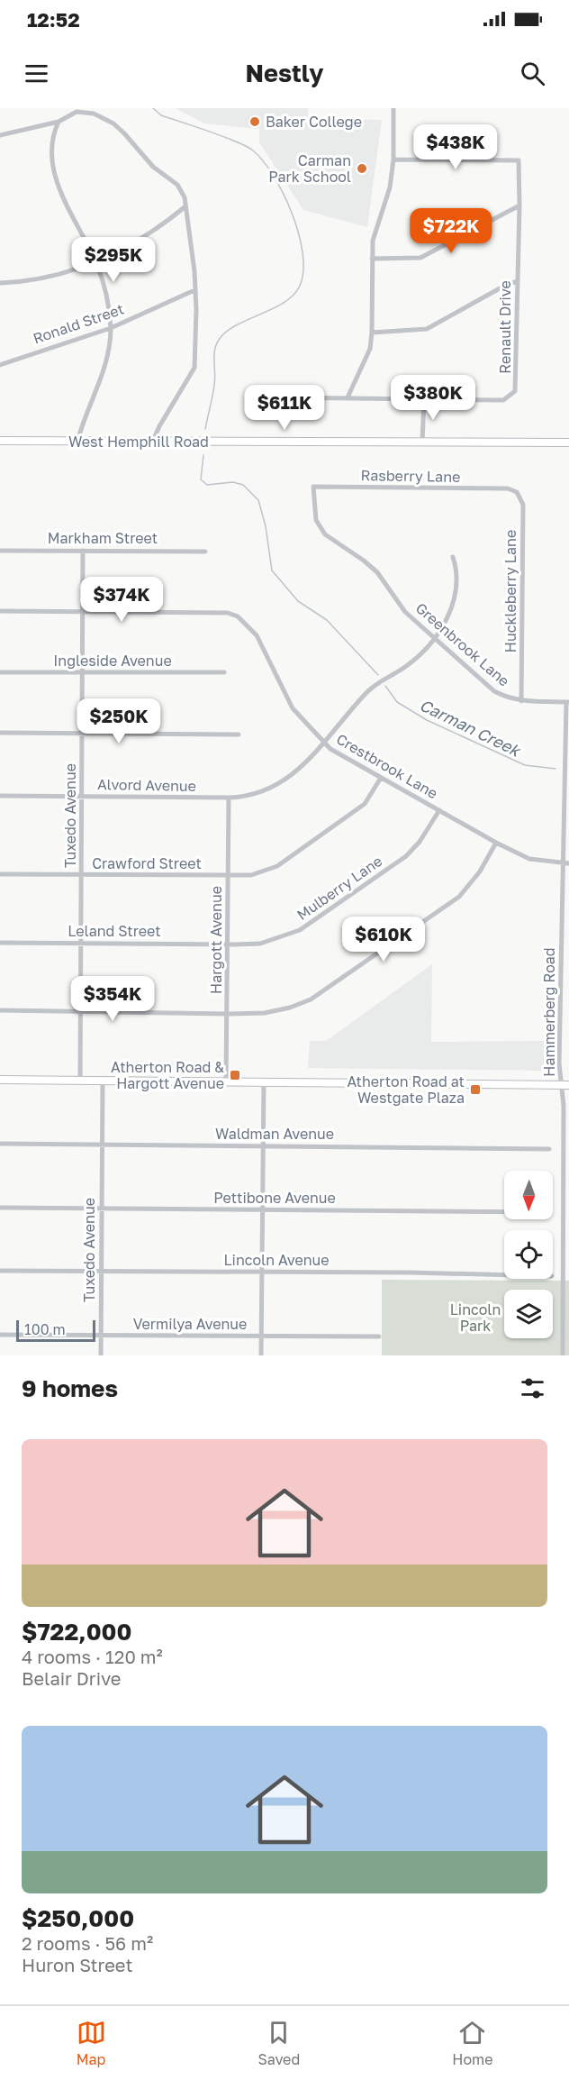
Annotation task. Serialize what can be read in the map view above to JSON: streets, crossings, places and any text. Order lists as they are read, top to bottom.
{
  "streets": {
    "street": [
      "Ronald Street",
      "Renault Drive",
      "West Hemphill Road",
      "Rasberry Lane",
      "Markham Street",
      "Huckleberry Lane",
      "Greenbrook Lane",
      "Ingleside Avenue",
      "Crestbrook Lane",
      "Alvord Avenue",
      "Tuxedo Avenue",
      "Crawford Street",
      "Mulberry Lane",
      "Leland Street",
      "Hargott Avenue",
      "Hammerberg Road",
      "Waldman Avenue",
      "Pettibone Avenue",
      "Lincoln Avenue",
      "Vermilya Avenue"
    ]
  },
  "crossings": [
    ["Rasberry Lane", "Huckleberry Lane"],
    ["Rasberry Lane", "Greenbrook Lane"],
    ["Markham Street", "Tuxedo Avenue"],
    ["Huckleberry Lane", "Greenbrook Lane"],
    ["Greenbrook Lane", "Alvord Avenue"],
    ["Greenbrook Lane", "Hammerberg Road"],
    ["Ingleside Avenue", "Tuxedo Avenue"],
    ["Crestbrook Lane", "Alvord Avenue"],
    ["Crestbrook Lane", "Tuxedo Avenue"],
    ["Crestbrook Lane", "Crawford Street"],
    ["Crestbrook Lane", "Mulberry Lane"],
    ["Crestbrook Lane", "Hammerberg Road"],
    ["Alvord Avenue", "Tuxedo Avenue"],
    ["Alvord Avenue", "Hargott Avenue"],
    ["Tuxedo Avenue", "Crawford Street"],
    ["Tuxedo Avenue", "Leland Street"],
    ["Tuxedo Avenue", "Waldman Avenue"],
    ["Tuxedo Avenue", "Pettibone Avenue"],
    ["Tuxedo Avenue", "Lincoln Avenue"],
    ["Tuxedo Avenue", "Vermilya Avenue"],
    ["Crawford Street", "Hargott Avenue"],
    ["Mulberry Lane", "Leland Street"],
    ["Mulberry Lane", "Hargott Avenue"],
    ["Leland Street", "Hargott Avenue"]
  ],
  "water": ["Carman Creek"],
  "parks": ["Lincoln Park"],
  "places": {
    "other": ["Baker College", "Carman Park School"],
    "transit": ["Atherton Road & Hargott Avenue", "Atherton Road at Westgate Plaza"]
  },
  "scale_bar": "100 m",
  "north": "bottom",
  "page": {
    "status": "12:52",
    "header": "Nestly",
    "price": [
      "$438K",
      "$722K",
      "$295K",
      "$380K",
      "$611K",
      "$374K",
      "$250K",
      "$610K",
      "$354K"
    ],
    "scale": "100 m",
    "heading": "9 homes",
    "list": [
      {
        "name": "$722,000",
        "note": "4 rooms · 120 m² · Belair Drive"
      },
      {
        "name": "$250,000",
        "note": "2 rooms · 56 m² · Huron Street"
      }
    ],
    "tabs": ["Map", "Saved", "Home"]
  }
}
